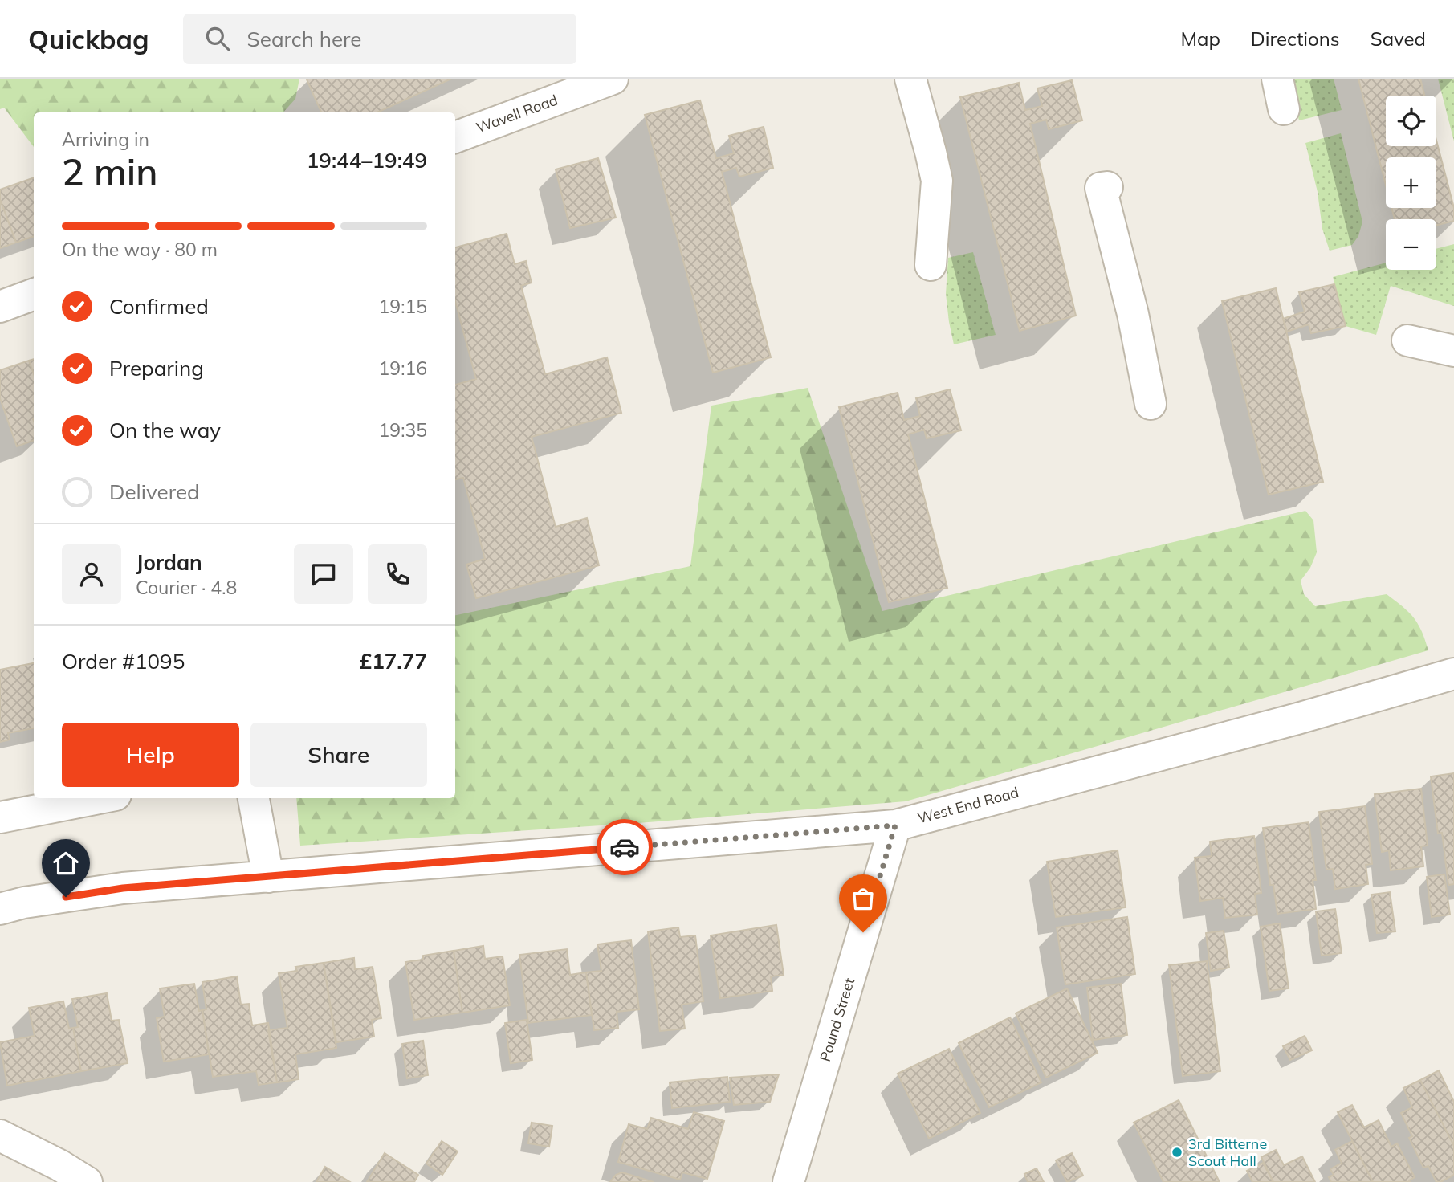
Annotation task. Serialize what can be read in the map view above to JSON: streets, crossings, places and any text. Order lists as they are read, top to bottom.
{
  "streets": {
    "street": ["Wavell Road", "West End Road", "Pound Street"]
  },
  "crossings": [
    ["West End Road", "Pound Street"]
  ],
  "places": ["3rd Bitterne Scout Hall"],
  "page": {
    "header": "Quickbag",
    "search": "Search here",
    "nav": ["Map", "Directions", "Saved"],
    "map_buttons": ["+", "−"],
    "heading": ["2 min", "Arriving in", "19:44–19:49"],
    "panel": [
      "Jordan",
      "Courier · 4.8",
      "Order #1095",
      "£17.77"
    ],
    "bar": "On the way · 80 m",
    "list": [
      ["Confirmed", "19:15"],
      ["Preparing", "19:16"],
      ["On the way", "19:35"],
      "Delivered"
    ],
    "buttons": ["Help", "Share"]
  }
}
